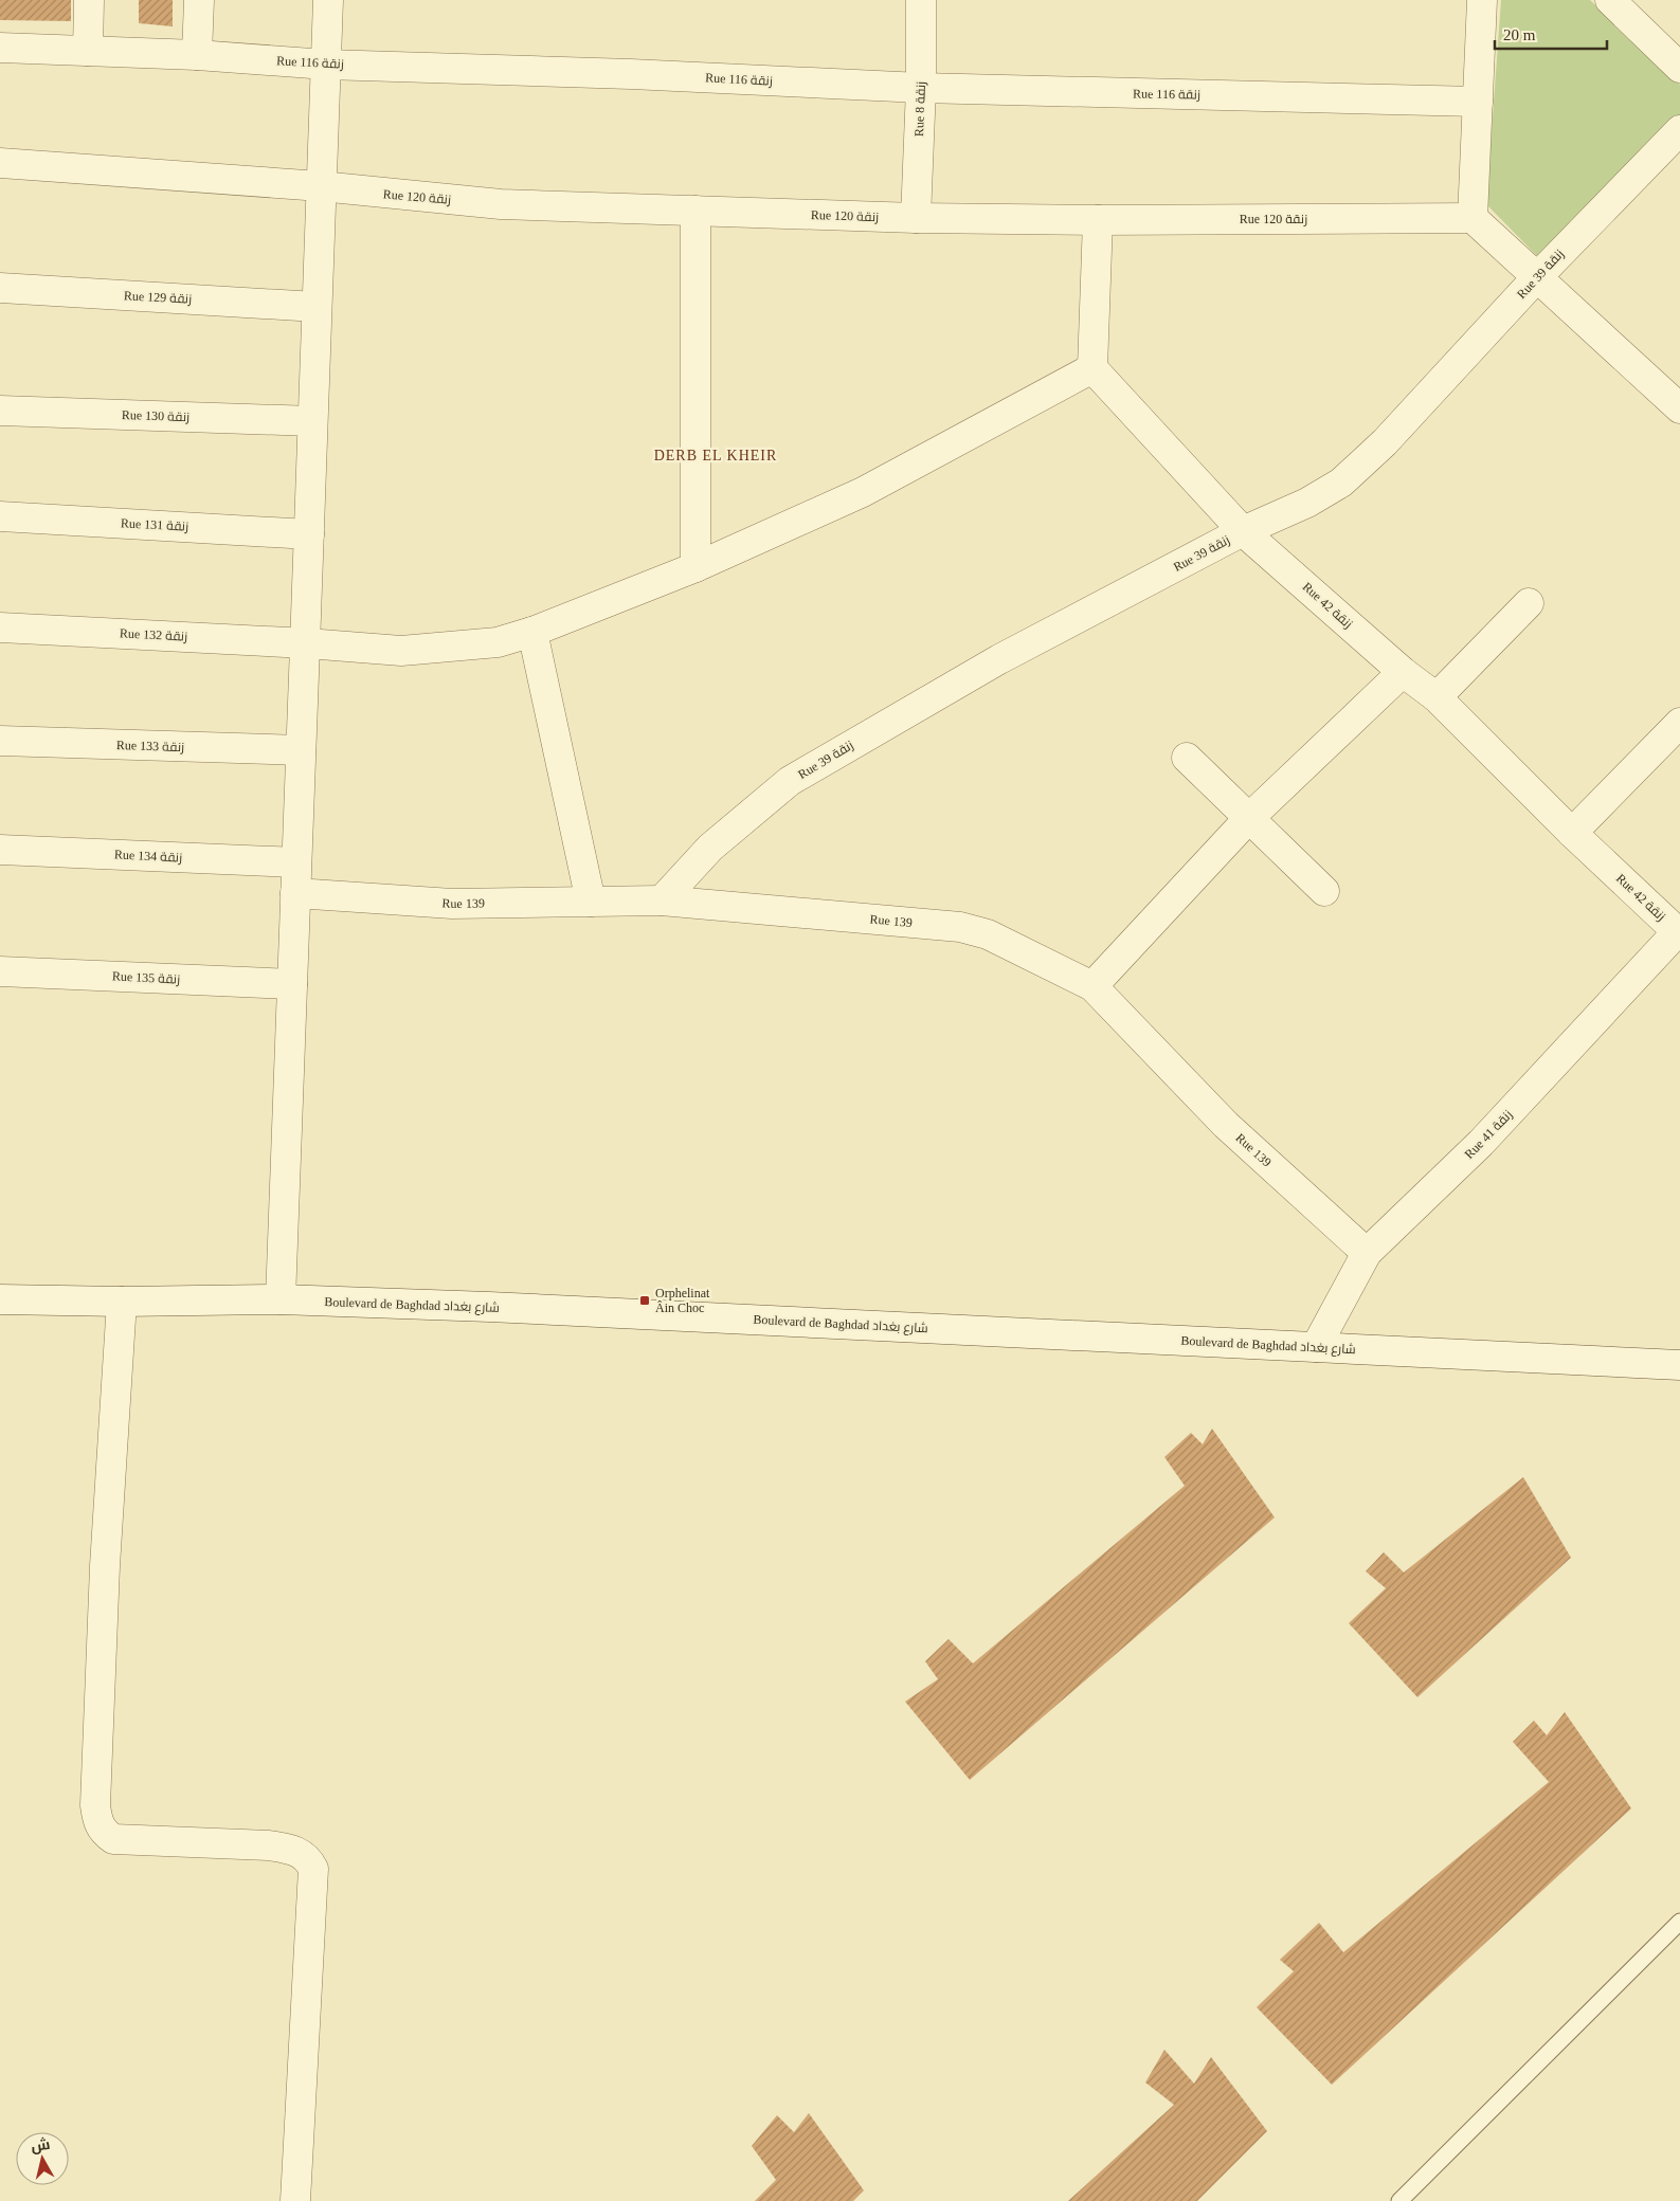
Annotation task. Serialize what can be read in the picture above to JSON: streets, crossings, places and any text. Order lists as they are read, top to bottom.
{
  "streets": {
    "street": [
      "Rue 116 زنقة",
      "Rue 8 زنقة",
      "Rue 120 زنقة",
      "Rue 39 زنقة",
      "Rue 129 زنقة",
      "Rue 130 زنقة",
      "Rue 131 زنقة",
      "Rue 42 زنقة",
      "Rue 132 زنقة",
      "Rue 133 زنقة",
      "Rue 134 زنقة",
      "Rue 139",
      "Rue 135 زنقة",
      "Rue 41 زنقة",
      "Boulevard de Baghdad شارع بغداد"
    ]
  },
  "crossings": [
    ["Rue 116 زنقة", "Rue 8 زنقة"],
    ["Rue 8 زنقة", "Rue 120 زنقة"],
    ["Rue 39 زنقة", "Rue 42 زنقة"],
    ["Rue 39 زنقة", "Rue 139"],
    ["Rue 42 زنقة", "Rue 132 زنقة"],
    ["Rue 42 زنقة", "Rue 41 زنقة"],
    ["Rue 139", "Rue 41 زنقة"],
    ["Rue 41 زنقة", "Boulevard de Baghdad شارع بغداد"]
  ],
  "districts": ["DERB EL KHEIR"],
  "places": {
    "transit": ["Orphelinat Âin Choc"]
  },
  "scale_bar": "20 m",
  "north": "top"
}
